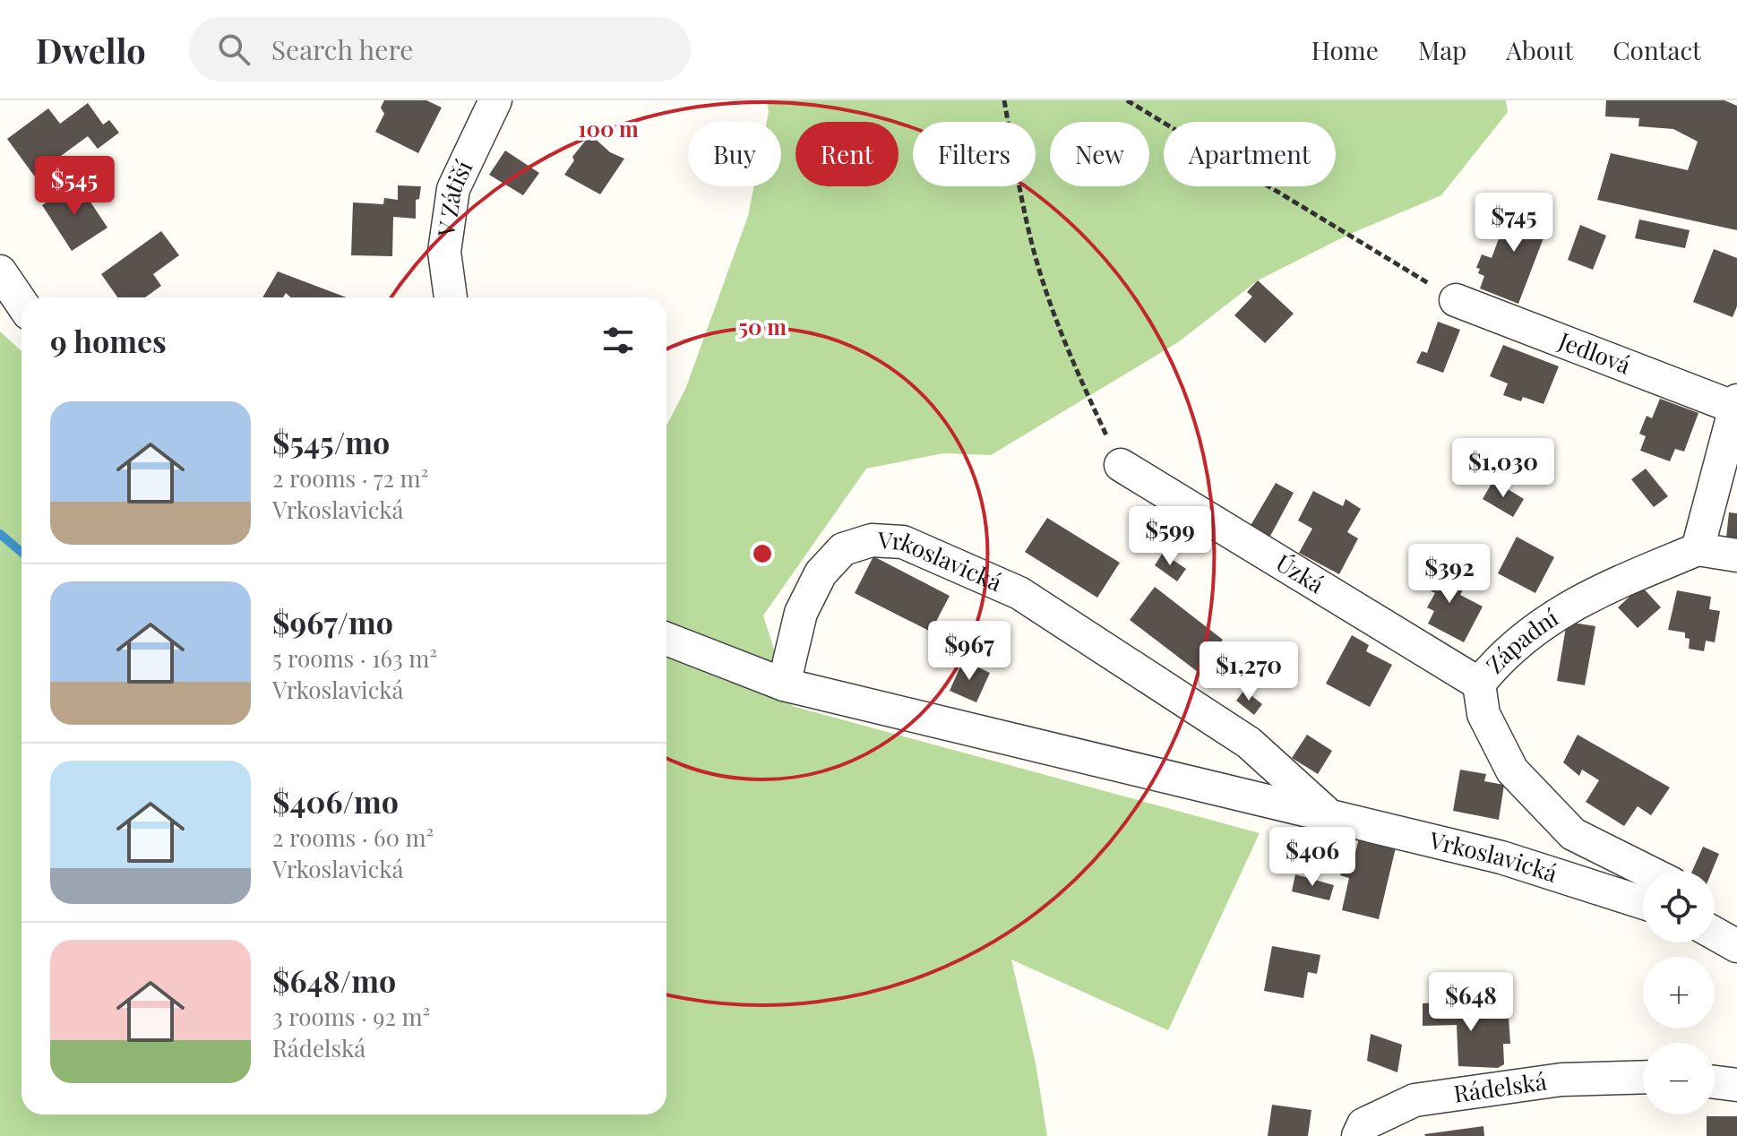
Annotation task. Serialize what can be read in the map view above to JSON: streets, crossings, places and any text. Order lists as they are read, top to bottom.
{
  "streets": {
    "street": [
      "V Zátiší",
      "Jedlová",
      "Vrkoslavická",
      "Úzká",
      "Západní",
      "Rádelská"
    ]
  },
  "crossings": [
    ["Úzká", "Západní"]
  ],
  "page": {
    "header": "Dwello",
    "search": "Search here",
    "nav": [
      "Home",
      "Map",
      "About",
      "Contact"
    ],
    "chip": [
      "Buy",
      "Rent",
      "Filters",
      "New",
      "Apartment"
    ],
    "price": [
      "$545",
      "$745",
      "$1,030",
      "$599",
      "$392",
      "$967",
      "$1,270",
      "$406",
      "$648"
    ],
    "heading": "9 homes",
    "list": [
      {
        "name": "$545/mo",
        "note": "2 rooms · 72 m² · Vrkoslavická"
      },
      {
        "name": "$967/mo",
        "note": "5 rooms · 163 m² · Vrkoslavická"
      },
      {
        "name": "$406/mo",
        "note": "2 rooms · 60 m² · Vrkoslavická"
      },
      {
        "name": "$648/mo",
        "note": "3 rooms · 92 m² · Rádelská"
      }
    ],
    "map_buttons": ["+", "−"]
  },
  "rings": ["100 m", "50 m"]
}
